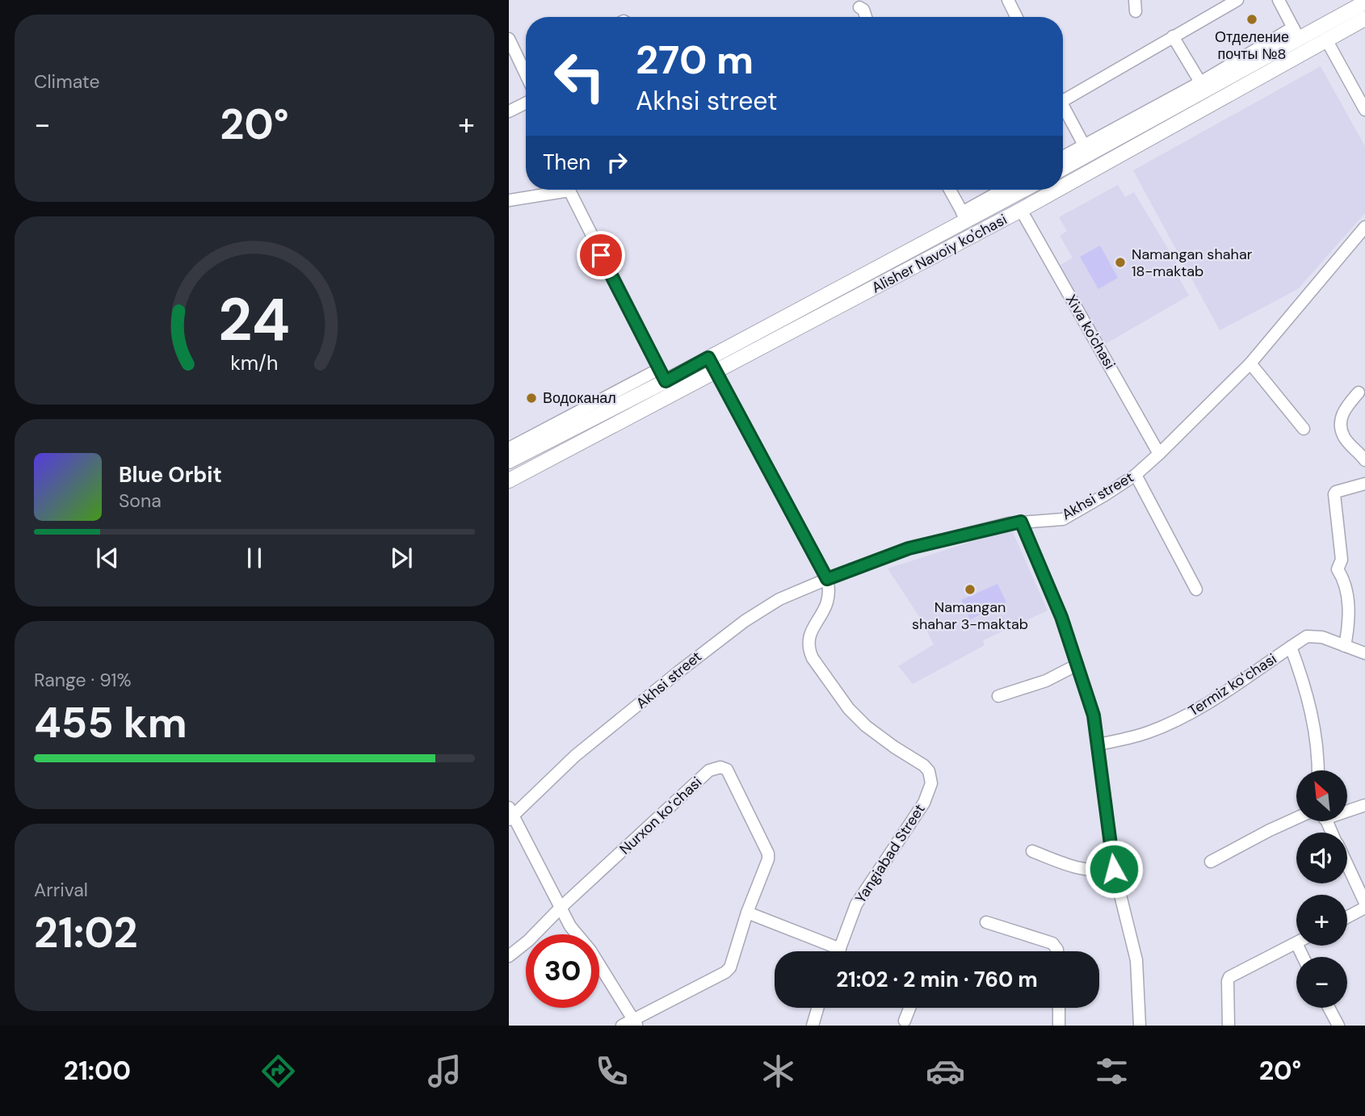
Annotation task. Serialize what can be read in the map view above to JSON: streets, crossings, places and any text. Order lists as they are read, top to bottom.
{
  "streets": {
    "main road": ["Alisher Navoiy ko'chasi"],
    "street": [
      "Xiva ko'chasi",
      "Akhsi street",
      "Termiz koʻchasi",
      "Nurxon koʻchasi",
      "Yangiabad Street"
    ]
  },
  "crossings": [
    ["Alisher Navoiy ko'chasi", "Xiva ko'chasi"],
    ["Xiva ko'chasi", "Akhsi street"],
    ["Akhsi street", "Yangiabad Street"]
  ],
  "places": [
    "Отделение почты №8",
    "Namangan shahar 18-maktab",
    "Водоканал",
    "Namangan shahar 3-maktab"
  ],
  "north": "top left",
  "page": {
    "tile": [
      "Climate",
      ["Range · 91%", "455 km"],
      ["Arrival", "21:02"]
    ],
    "turn": ["270 m", "Akhsi street"],
    "heat": ["−", "20°", "+"],
    "then": "Then",
    "song": ["Blue Orbit", "Sona"],
    "map_buttons": ["+", "−"],
    "limit": "30",
    "trip": "21:02 · 2 min · 760 m",
    "tabs": ["21:00", "20°"],
    "gauge": ["24", "km/h"]
  }
}
